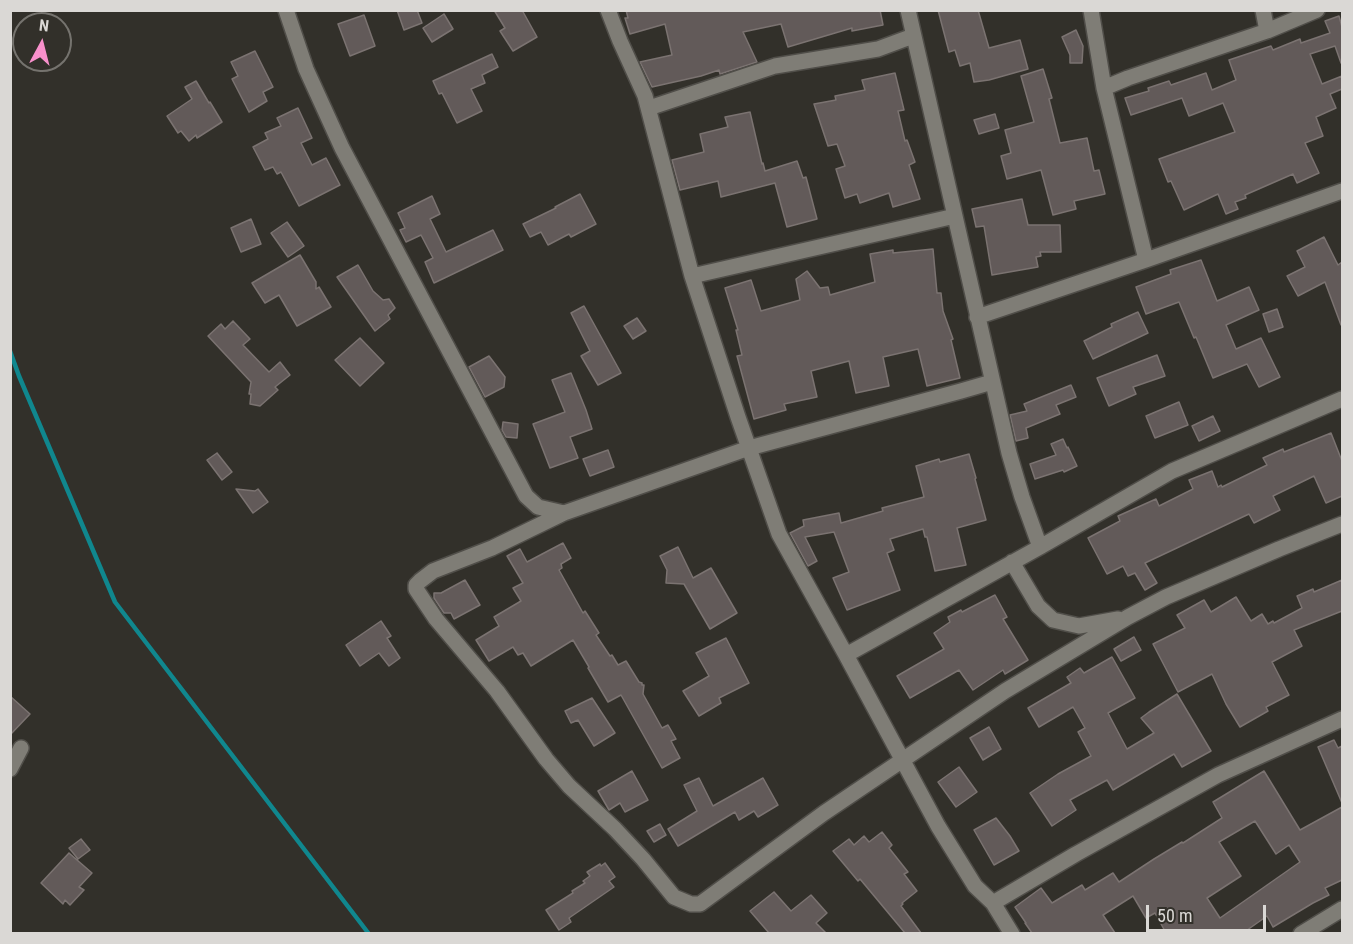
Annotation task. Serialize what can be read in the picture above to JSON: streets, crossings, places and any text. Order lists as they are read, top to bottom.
{
  "scale_bar": "50 m",
  "north": "top"
}
